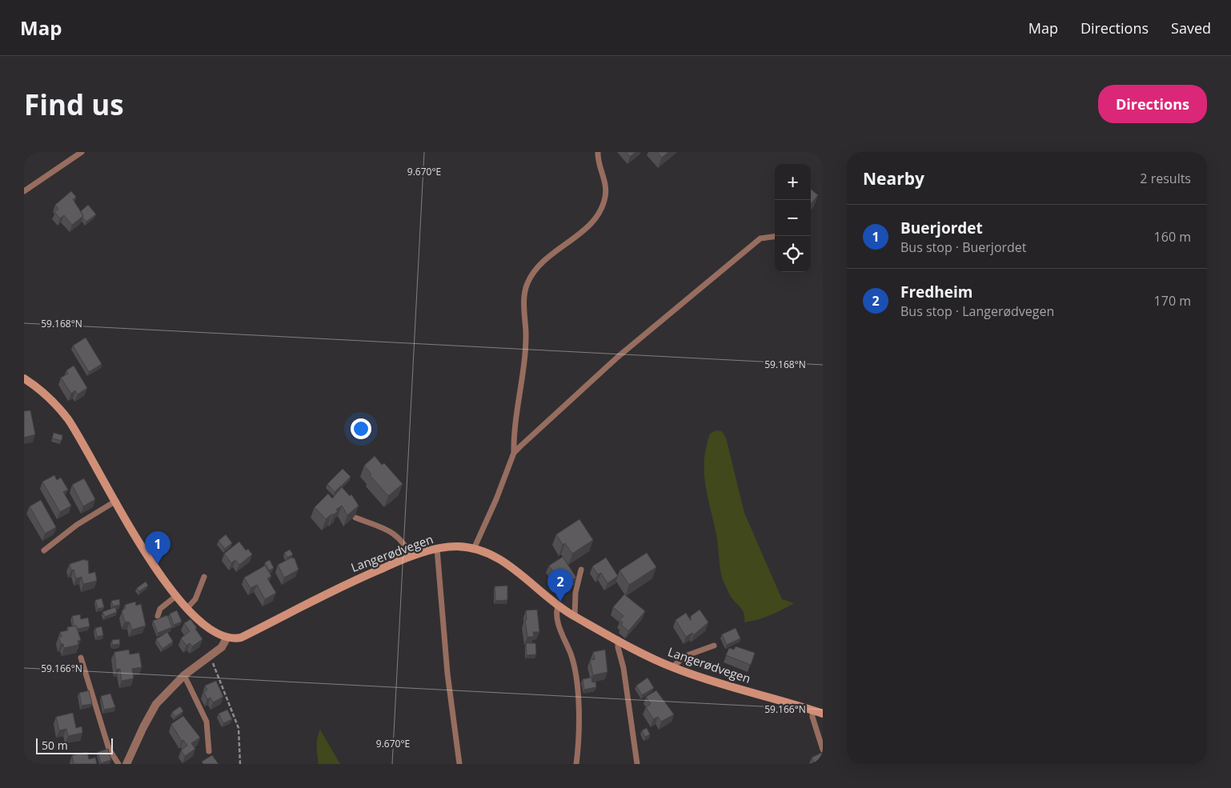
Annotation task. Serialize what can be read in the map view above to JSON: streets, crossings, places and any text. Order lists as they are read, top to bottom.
{
  "streets": {
    "main road": ["Langerødvegen"]
  },
  "scale_bar": "50 m",
  "page": {
    "header": "Map",
    "nav": ["Map", "Directions", "Saved"],
    "buttons": "Directions",
    "title": "Find us",
    "heading": ["Nearby", "2 results"],
    "map_buttons": ["+", "−"],
    "list": [
      {
        "mark": "1",
        "name": "Buerjordet",
        "note": "Bus stop · Buerjordet",
        "value": "160 m"
      },
      {
        "mark": "2",
        "name": "Fredheim",
        "note": "Bus stop · Langerødvegen",
        "value": "170 m"
      }
    ],
    "pins": ["1", "2"],
    "scale": "50 m"
  },
  "coordinates": ["9.670°E", "59.168°N", "59.166°N"]
}
